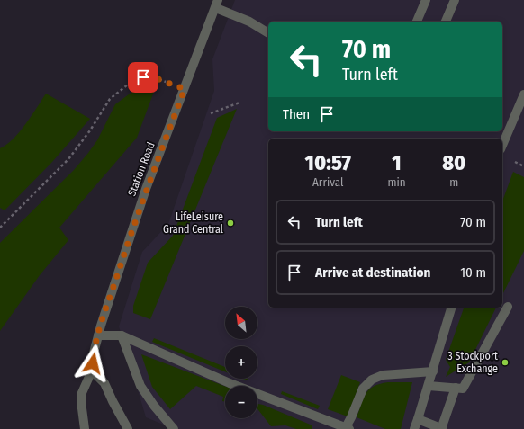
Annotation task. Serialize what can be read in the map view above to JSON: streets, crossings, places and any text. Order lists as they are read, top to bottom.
{
  "streets": {
    "street": ["Station Road"]
  },
  "places": ["LifeLeisure Grand Central", "3 Stockport Exchange"],
  "north": "top left",
  "page": {
    "turn": ["70 m", "Turn left"],
    "then": "Then",
    "eta": [
      "10:57",
      "Arrival",
      "1",
      "min",
      "80",
      "m"
    ],
    "list": [
      {
        "name": "Turn left",
        "value": "70 m"
      },
      {
        "name": "Arrive at destination",
        "value": "10 m"
      }
    ],
    "map_buttons": ["+", "−"]
  }
}
